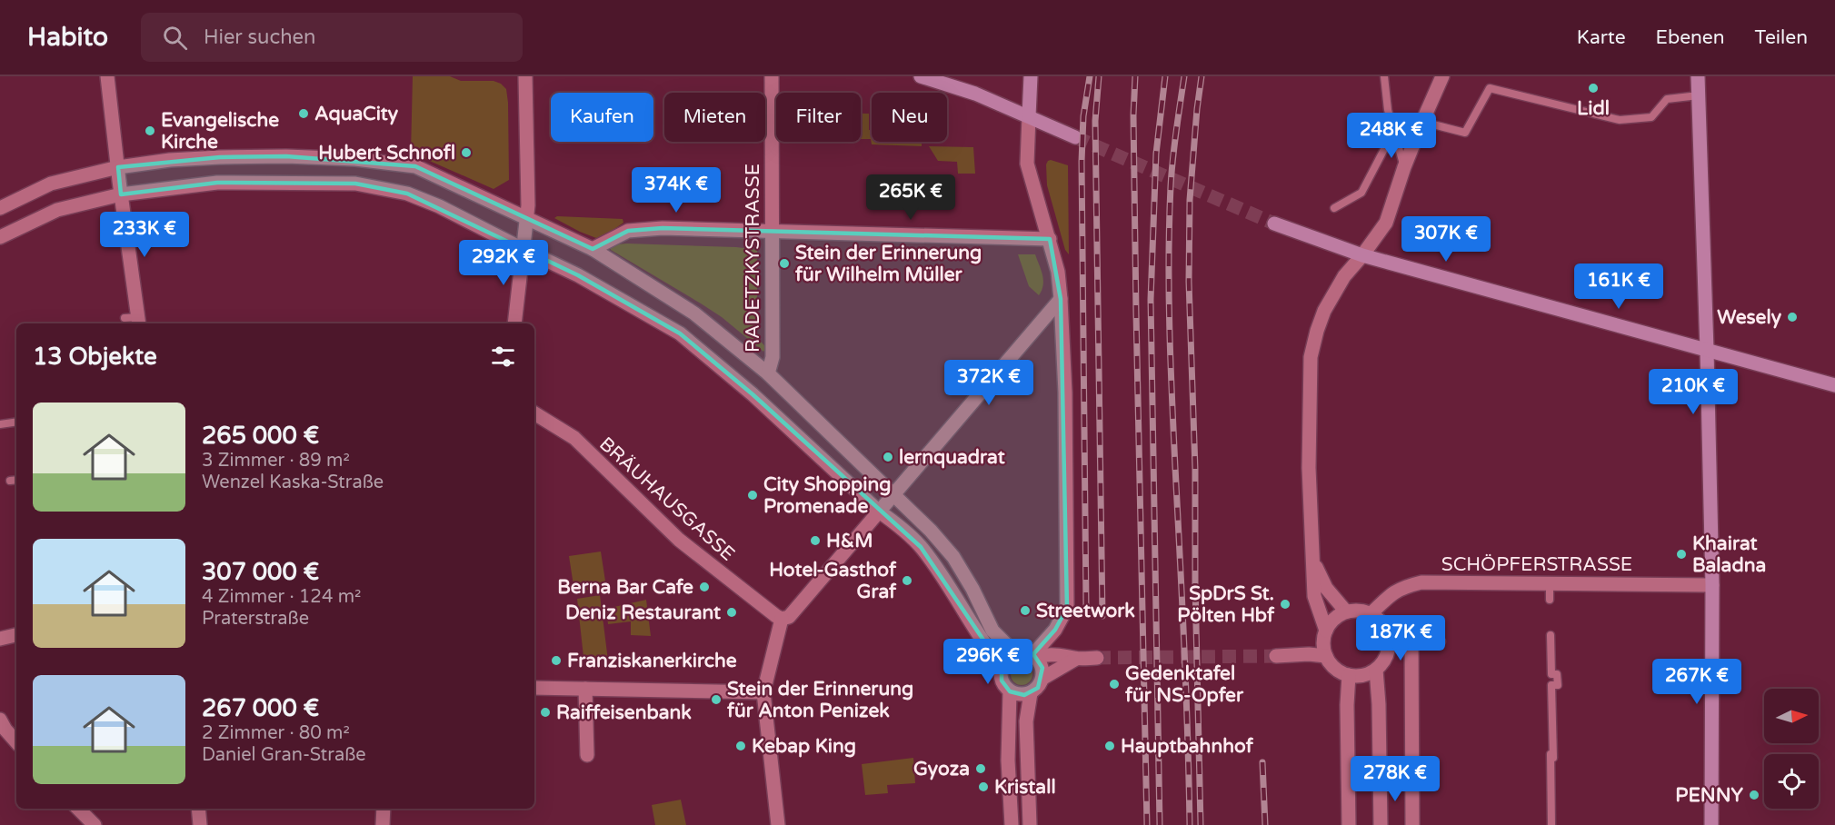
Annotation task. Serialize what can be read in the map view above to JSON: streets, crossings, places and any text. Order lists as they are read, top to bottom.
{
  "streets": {
    "street": ["RADETZKYSTRASSE", "BRÄUHAUSGASSE", "SCHÖPFERSTRASSE"]
  },
  "places": [
    "Lidl",
    "AquaCity",
    "Evangelische Kirche",
    "Hubert Schnofl",
    "Stein der Erinnerung für Wilhelm Müller",
    "Wesely",
    "lernquadrat",
    "City Shopping Promenade",
    "H&M",
    "Khairat Baladna",
    "Hotel-Gasthof Graf",
    "Berna Bar Cafe",
    "SpDrS St. Pölten Hbf",
    "Streetwork",
    "Deniz Restaurant",
    "Franziskanerkirche",
    "Gedenktafel für NS-Opfer",
    "Stein der Erinnerung für Anton Penizek",
    "Raiffeisenbank",
    "Kebap King",
    "Hauptbahnhof",
    "Gyoza",
    "Kristall",
    "PENNY"
  ],
  "north": "right",
  "page": {
    "header": "Habito",
    "search": "Hier suchen",
    "nav": ["Karte", "Ebenen", "Teilen"],
    "chip": [
      "Kaufen",
      "Mieten",
      "Filter",
      "Neu"
    ],
    "price": [
      "248K €",
      "374K €",
      "265K €",
      "233K €",
      "307K €",
      "292K €",
      "161K €",
      "372K €",
      "210K €",
      "187K €",
      "296K €",
      "267K €",
      "278K €"
    ],
    "heading": "13 Objekte",
    "list": [
      {
        "name": "265 000 €",
        "note": "3 Zimmer · 89 m² · Wenzel Kaska-Straße"
      },
      {
        "name": "307 000 €",
        "note": "4 Zimmer · 124 m² · Praterstraße"
      },
      {
        "name": "267 000 €",
        "note": "2 Zimmer · 80 m² · Daniel Gran-Straße"
      }
    ]
  }
}
